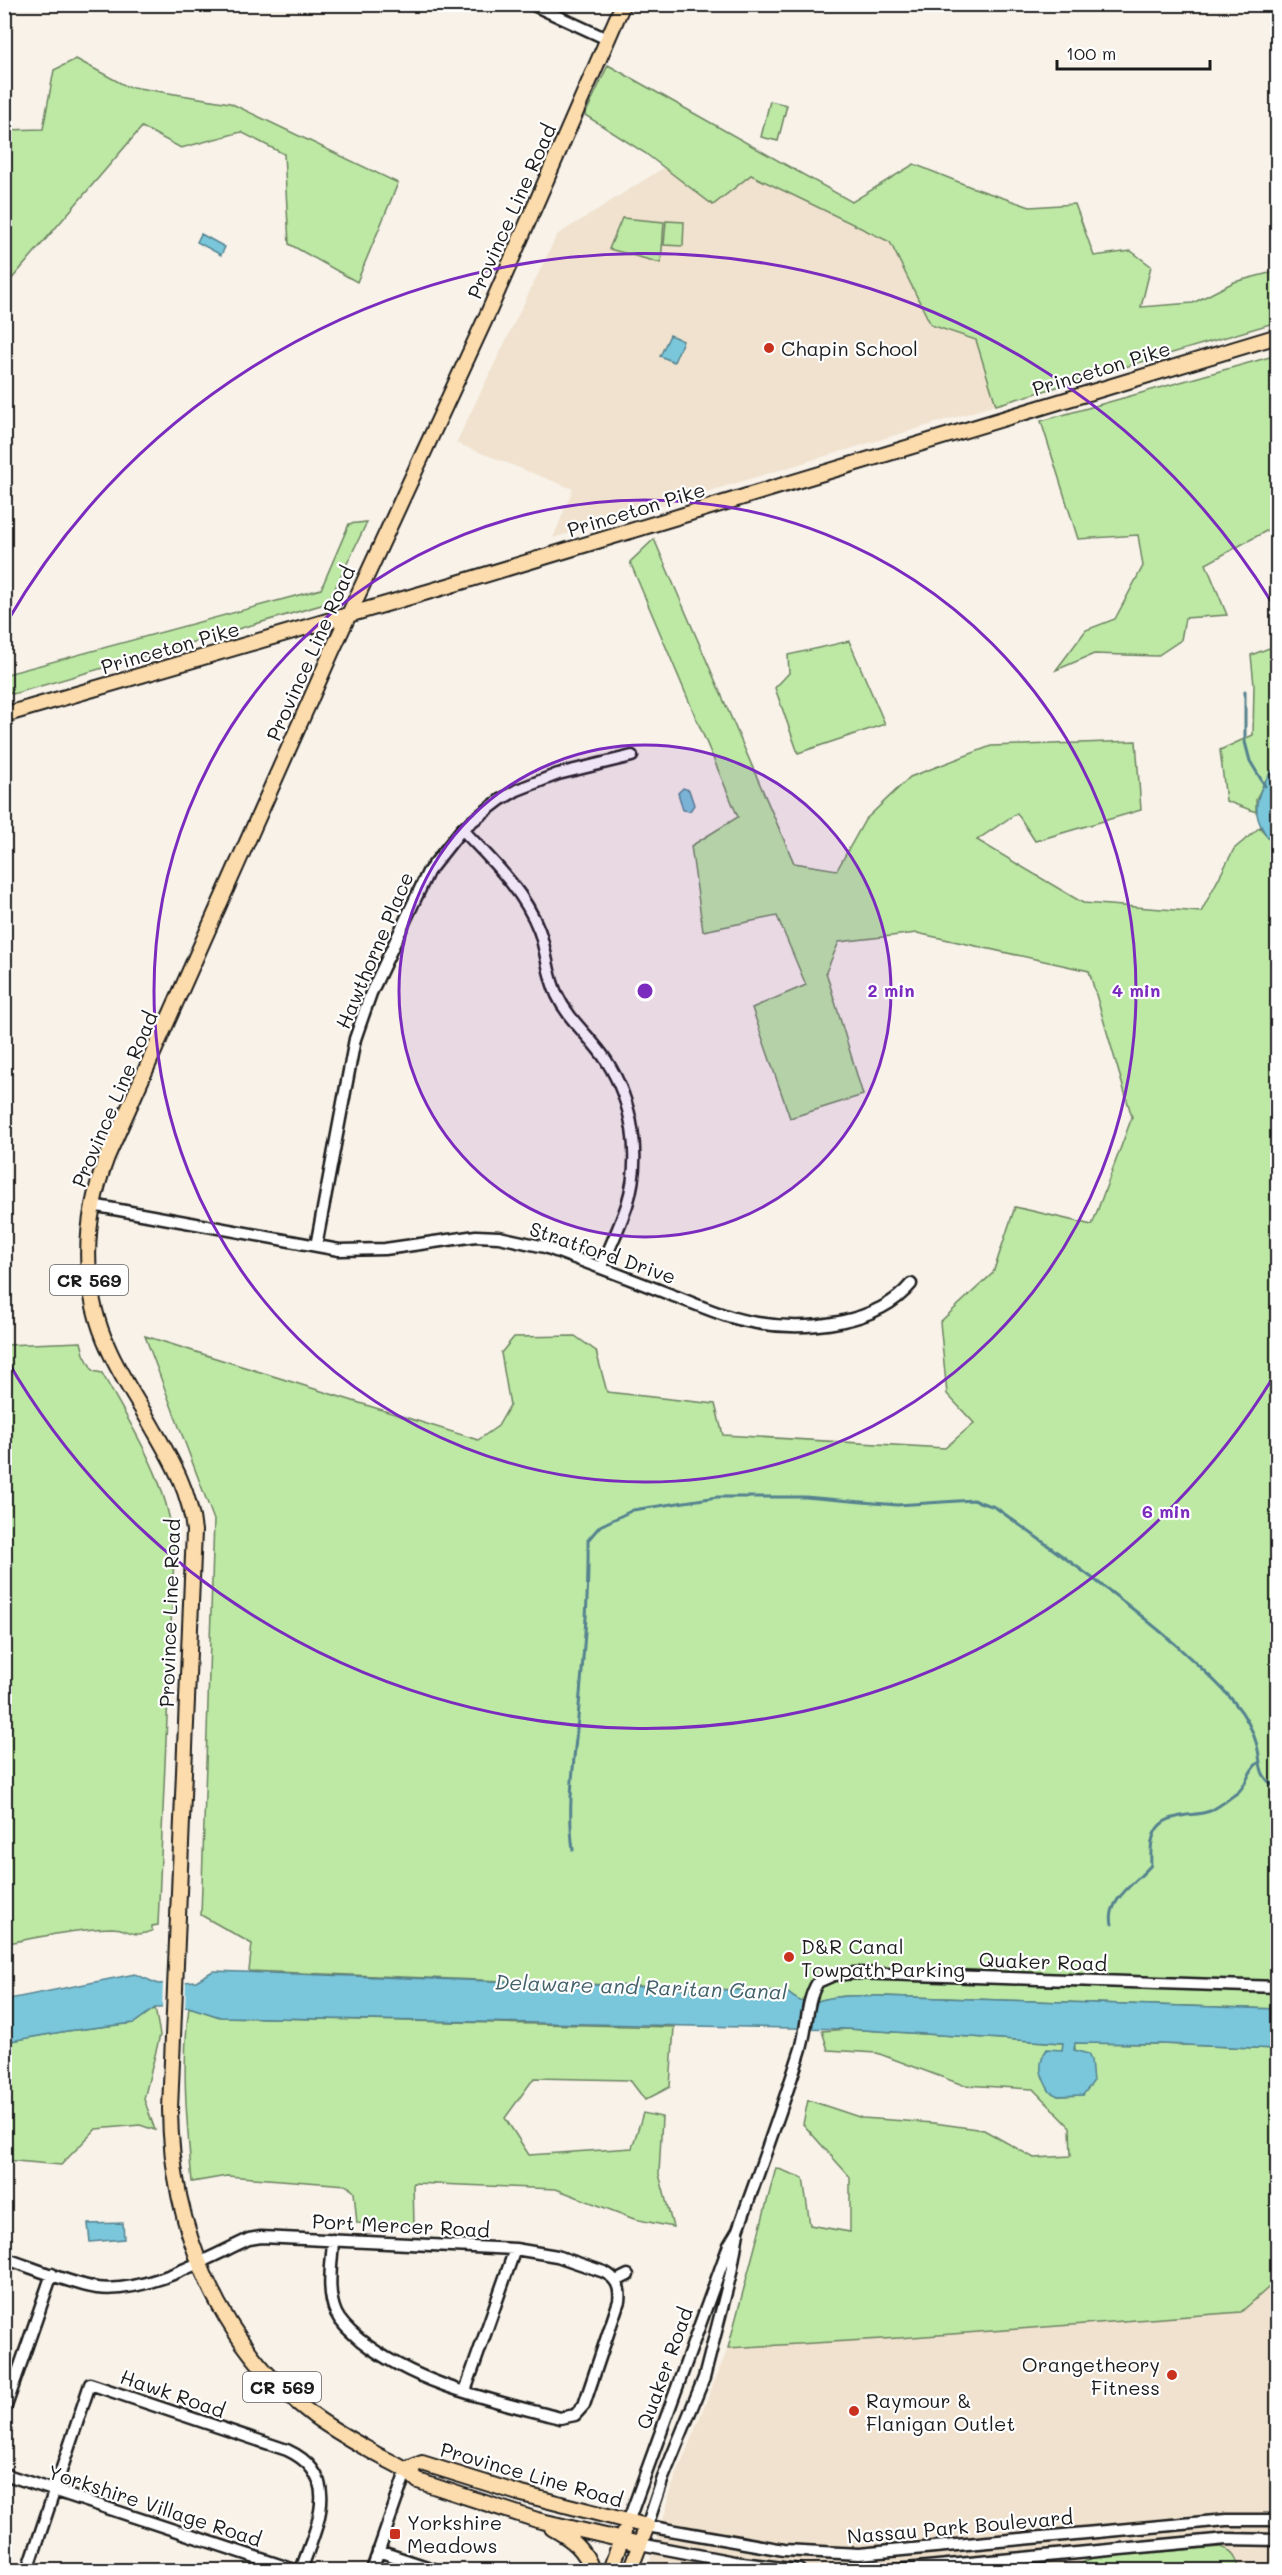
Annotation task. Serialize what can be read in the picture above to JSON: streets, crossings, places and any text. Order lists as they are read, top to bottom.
{
  "streets": {
    "main road": ["Province Line Road", "Princeton Pike", "CR 569"],
    "street": [
      "Hawthorne Place",
      "Stratford Drive",
      "Quaker Road",
      "Port Mercer Road",
      "Hawk Road",
      "Yorkshire Village Road",
      "Nassau Park Boulevard"
    ]
  },
  "crossings": [
    ["Province Line Road", "Princeton Pike"],
    ["Province Line Road", "Stratford Drive"],
    ["Province Line Road", "Quaker Road"],
    ["Province Line Road", "Port Mercer Road"],
    ["Province Line Road", "Nassau Park Boulevard"],
    ["Hawthorne Place", "Stratford Drive"],
    ["Quaker Road", "Nassau Park Boulevard"],
    ["Hawk Road", "Yorkshire Village Road"]
  ],
  "water": ["Delaware and Raritan Canal"],
  "places": {
    "other": [
      "Chapin School",
      "D&R Canal Towpath Parking",
      "Orangetheory Fitness",
      "Raymour & Flanigan Outlet"
    ],
    "transit": ["Yorkshire Meadows"]
  },
  "scale_bar": "100 m",
  "rings": ["2 min", "4 min", "6 min"]
}
